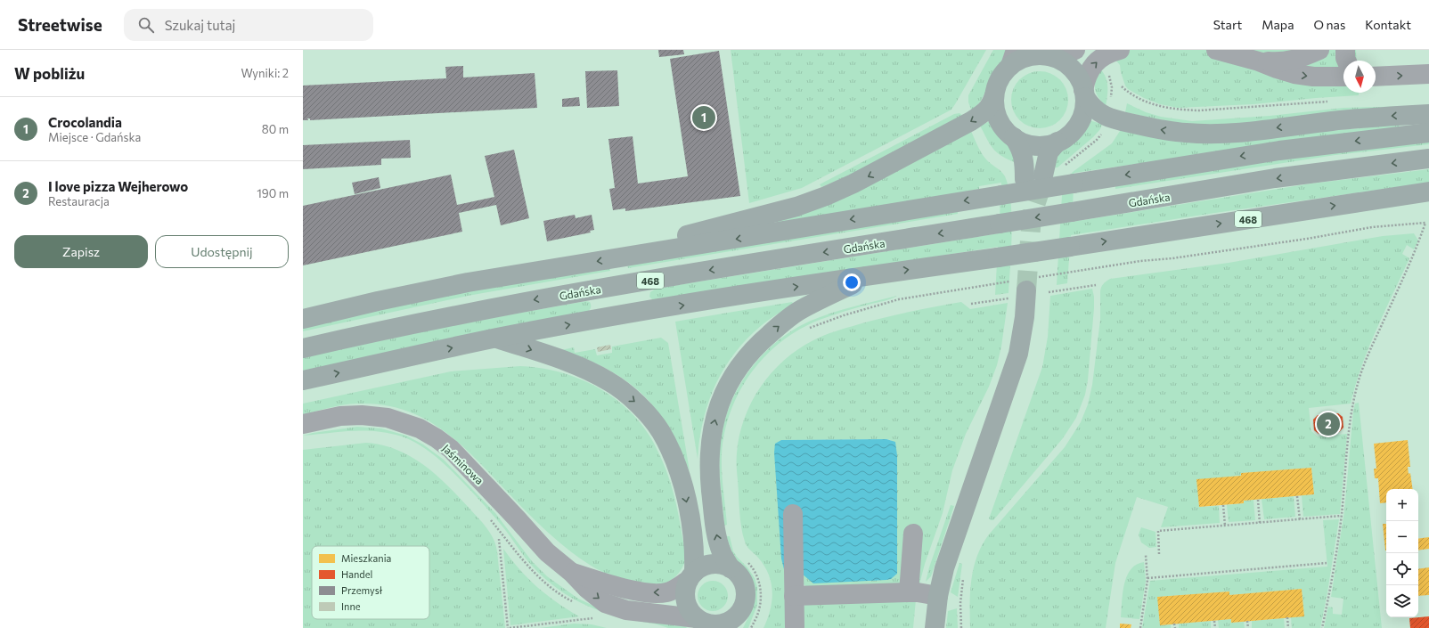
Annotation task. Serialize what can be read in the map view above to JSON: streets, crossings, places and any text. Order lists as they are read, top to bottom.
{
  "streets": {
    "main road": ["Gdańska", "468"],
    "street": ["Jaśminowa"]
  },
  "legend": [
    "Mieszkania",
    "Handel",
    "Przemysł",
    "Inne"
  ],
  "north": "bottom",
  "page": {
    "header": "Streetwise",
    "search": "Szukaj tutaj",
    "nav": [
      "Start",
      "Mapa",
      "O nas",
      "Kontakt"
    ],
    "heading": ["W pobliżu", "Wyniki: 2"],
    "list": [
      {
        "mark": "1",
        "name": "Crocolandia",
        "note": "Miejsce · Gdańska",
        "value": "80 m"
      },
      {
        "mark": "2",
        "name": "I love pizza Wejherowo",
        "note": "Restauracja",
        "value": "190 m"
      }
    ],
    "pins": ["1", "2"],
    "buttons": ["Zapisz", "Udostępnij"],
    "map_buttons": ["+", "−"]
  }
}
